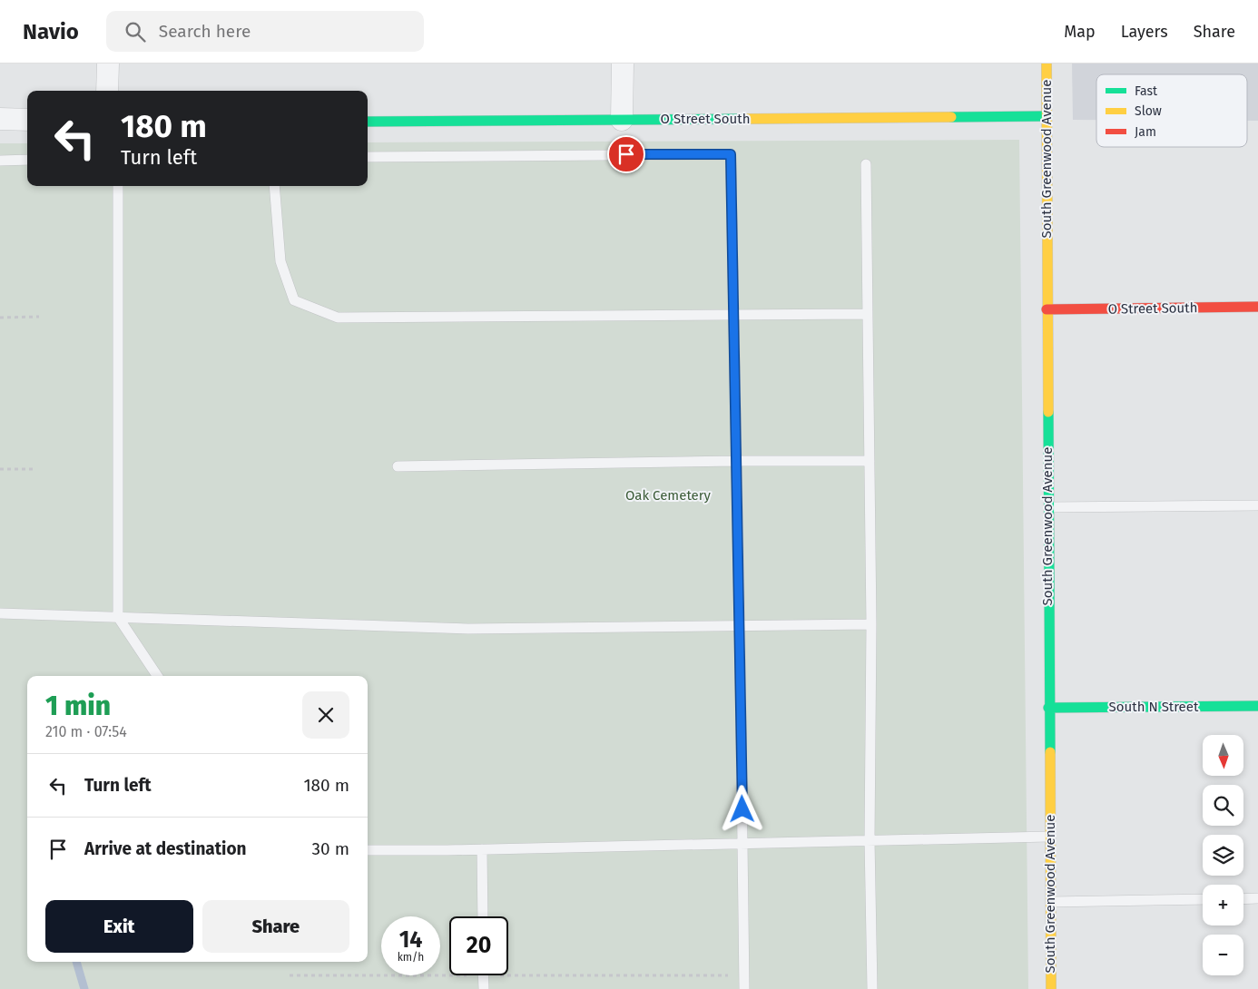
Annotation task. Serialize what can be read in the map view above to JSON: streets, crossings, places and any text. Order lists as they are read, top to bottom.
{
  "streets": {
    "street": ["O Street South", "South Greenwood Avenue", "South N Street"]
  },
  "crossings": [
    ["O Street South", "South Greenwood Avenue"],
    ["South Greenwood Avenue", "South N Street"]
  ],
  "parks": ["Oak Cemetery"],
  "legend": ["Fast", "Slow", "Jam"],
  "north": "bottom",
  "page": {
    "header": "Navio",
    "search": "Search here",
    "nav": ["Map", "Layers", "Share"],
    "turn": ["180 m", "Turn left"],
    "heading": ["1 min", "210 m · 07:54"],
    "map_buttons": ["+", "−"],
    "list": [
      {
        "name": "Turn left",
        "value": "180 m"
      },
      {
        "name": "Arrive at destination",
        "value": "30 m"
      }
    ],
    "buttons": ["Exit", "Share"],
    "speed": "14 km/h",
    "limit": "20"
  }
}
